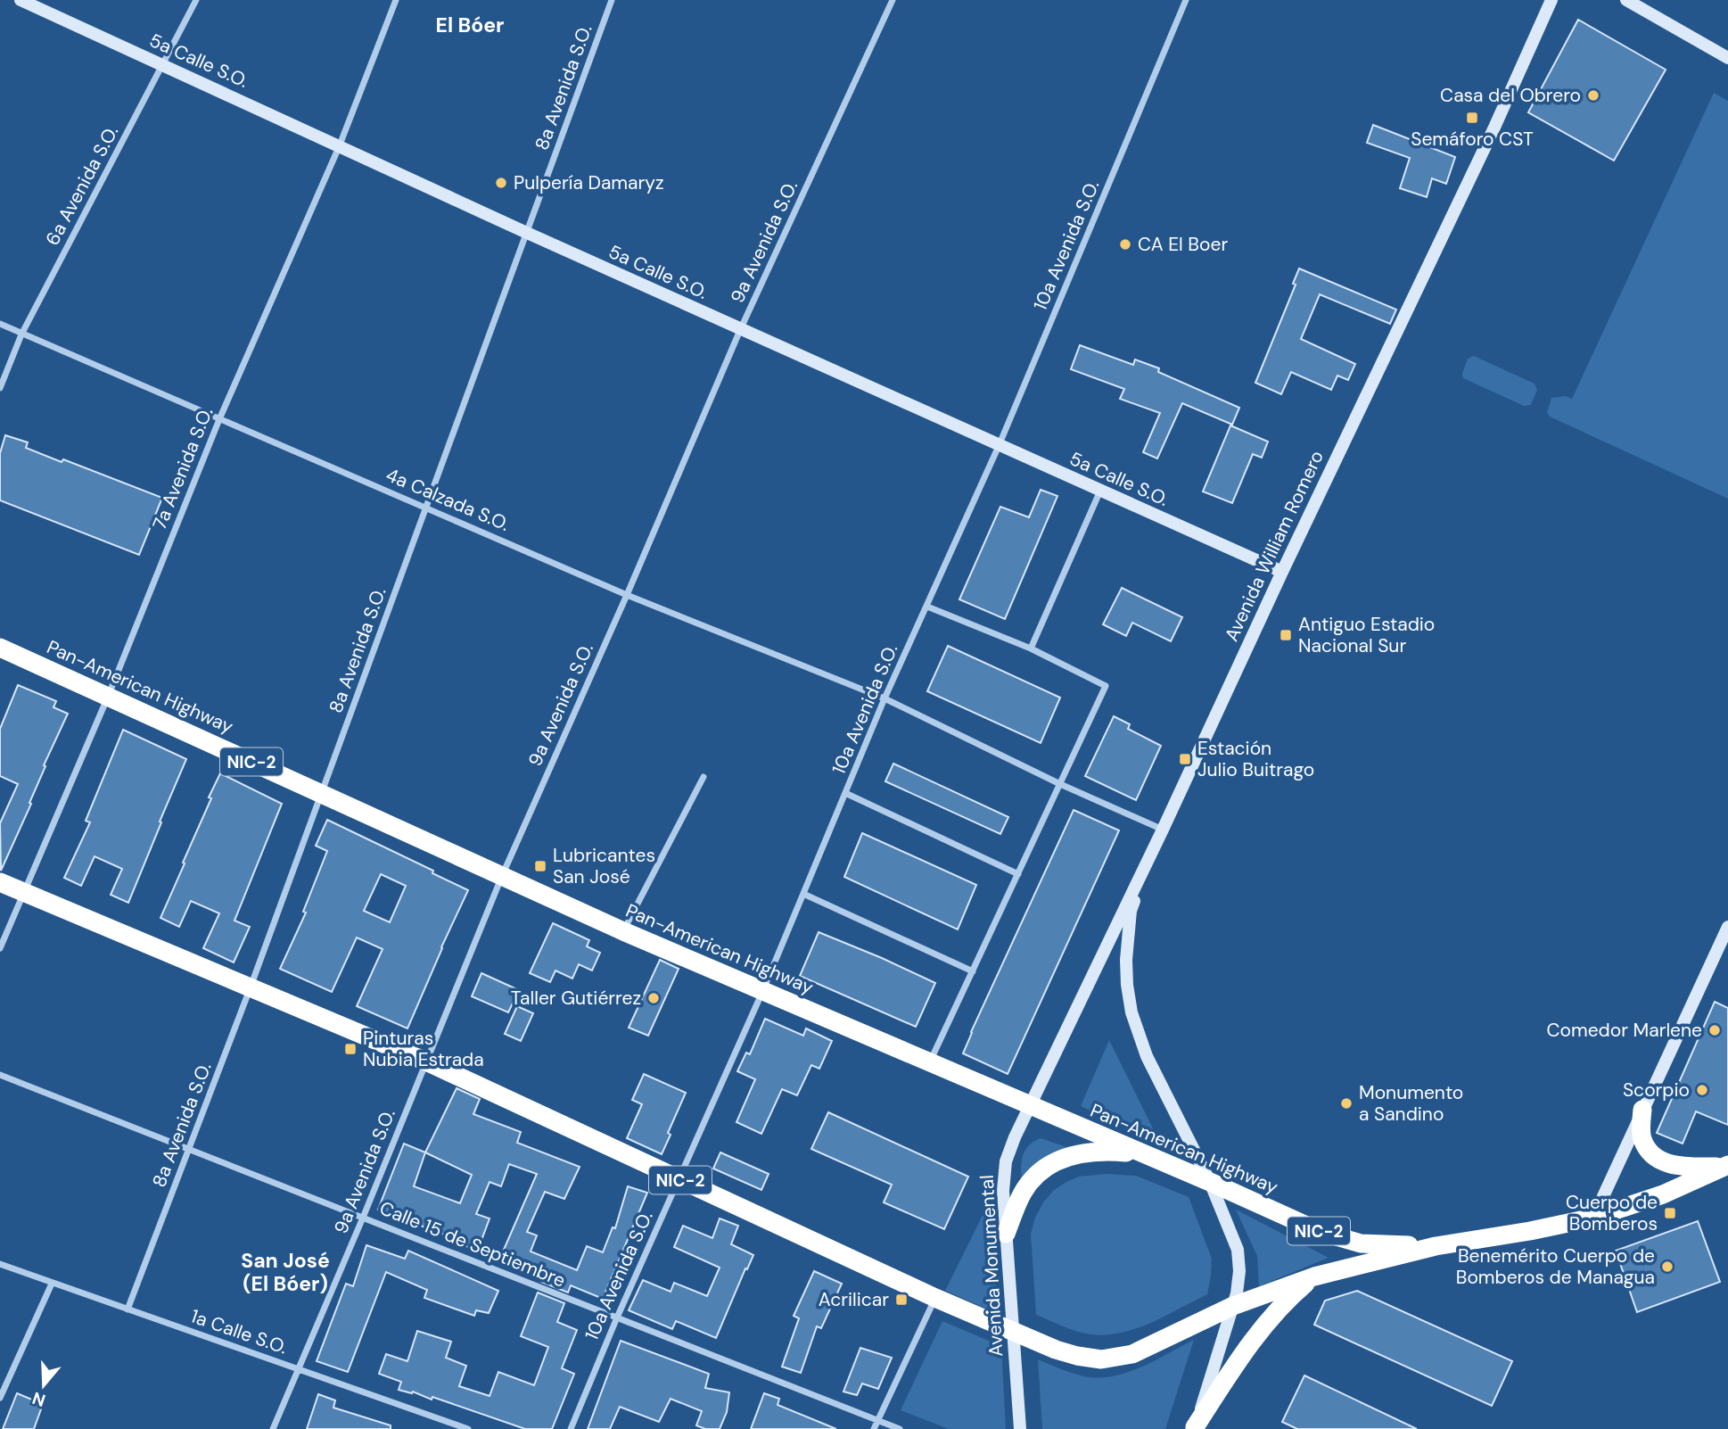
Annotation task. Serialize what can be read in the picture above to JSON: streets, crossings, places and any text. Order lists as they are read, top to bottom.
{
  "streets": {
    "highway": ["Pan-American Highway", "NIC-2"],
    "main road": ["5a Calle S.O.", "Avenida William Romero", "Avenida Monumental"],
    "street": [
      "8a Avenida S.O.",
      "6a Avenida S.O.",
      "9a Avenida S.O.",
      "10a Avenida S.O.",
      "7a Avenida S.O.",
      "4a Calzada S.O.",
      "Calle 15 de Septiembre",
      "1a Calle S.O."
    ]
  },
  "crossings": [
    ["5a Calle S.O.", "8a Avenida S.O."],
    ["5a Calle S.O.", "6a Avenida S.O."],
    ["5a Calle S.O.", "9a Avenida S.O."],
    ["5a Calle S.O.", "10a Avenida S.O."],
    ["5a Calle S.O.", "7a Avenida S.O."],
    ["5a Calle S.O.", "Avenida William Romero"],
    ["8a Avenida S.O.", "4a Calzada S.O."],
    ["8a Avenida S.O.", "Pan-American Highway"],
    ["8a Avenida S.O.", "Calle 15 de Septiembre"],
    ["8a Avenida S.O.", "1a Calle S.O."],
    ["6a Avenida S.O.", "4a Calzada S.O."],
    ["9a Avenida S.O.", "4a Calzada S.O."],
    ["9a Avenida S.O.", "Pan-American Highway"],
    ["9a Avenida S.O.", "Calle 15 de Septiembre"],
    ["9a Avenida S.O.", "1a Calle S.O."],
    ["10a Avenida S.O.", "4a Calzada S.O."],
    ["10a Avenida S.O.", "Pan-American Highway"],
    ["10a Avenida S.O.", "Calle 15 de Septiembre"],
    ["7a Avenida S.O.", "4a Calzada S.O."],
    ["7a Avenida S.O.", "Pan-American Highway"],
    ["4a Calzada S.O.", "Avenida William Romero"],
    ["Avenida William Romero", "Pan-American Highway"],
    ["Avenida William Romero", "Avenida Monumental"],
    ["Pan-American Highway", "Avenida Monumental"]
  ],
  "districts": ["El Bóer", "San José (El Bóer)"],
  "places": {
    "other": [
      "Casa del Obrero",
      "Pulpería Damaryz",
      "CA El Boer",
      "Taller Gutiérrez",
      "Comedor Marlene",
      "Scorpio",
      "Monumento a Sandino",
      "Benemérito Cuerpo de Bomberos de Managua"
    ],
    "transit": [
      "Semáforo CST",
      "Antiguo Estadio Nacional Sur",
      "Estación Julio Buitrago",
      "Lubricantes San José",
      "Pinturas Nubia Estrada",
      "Cuerpo de Bomberos",
      "Acrilicar"
    ]
  },
  "north": "bottom"
}
